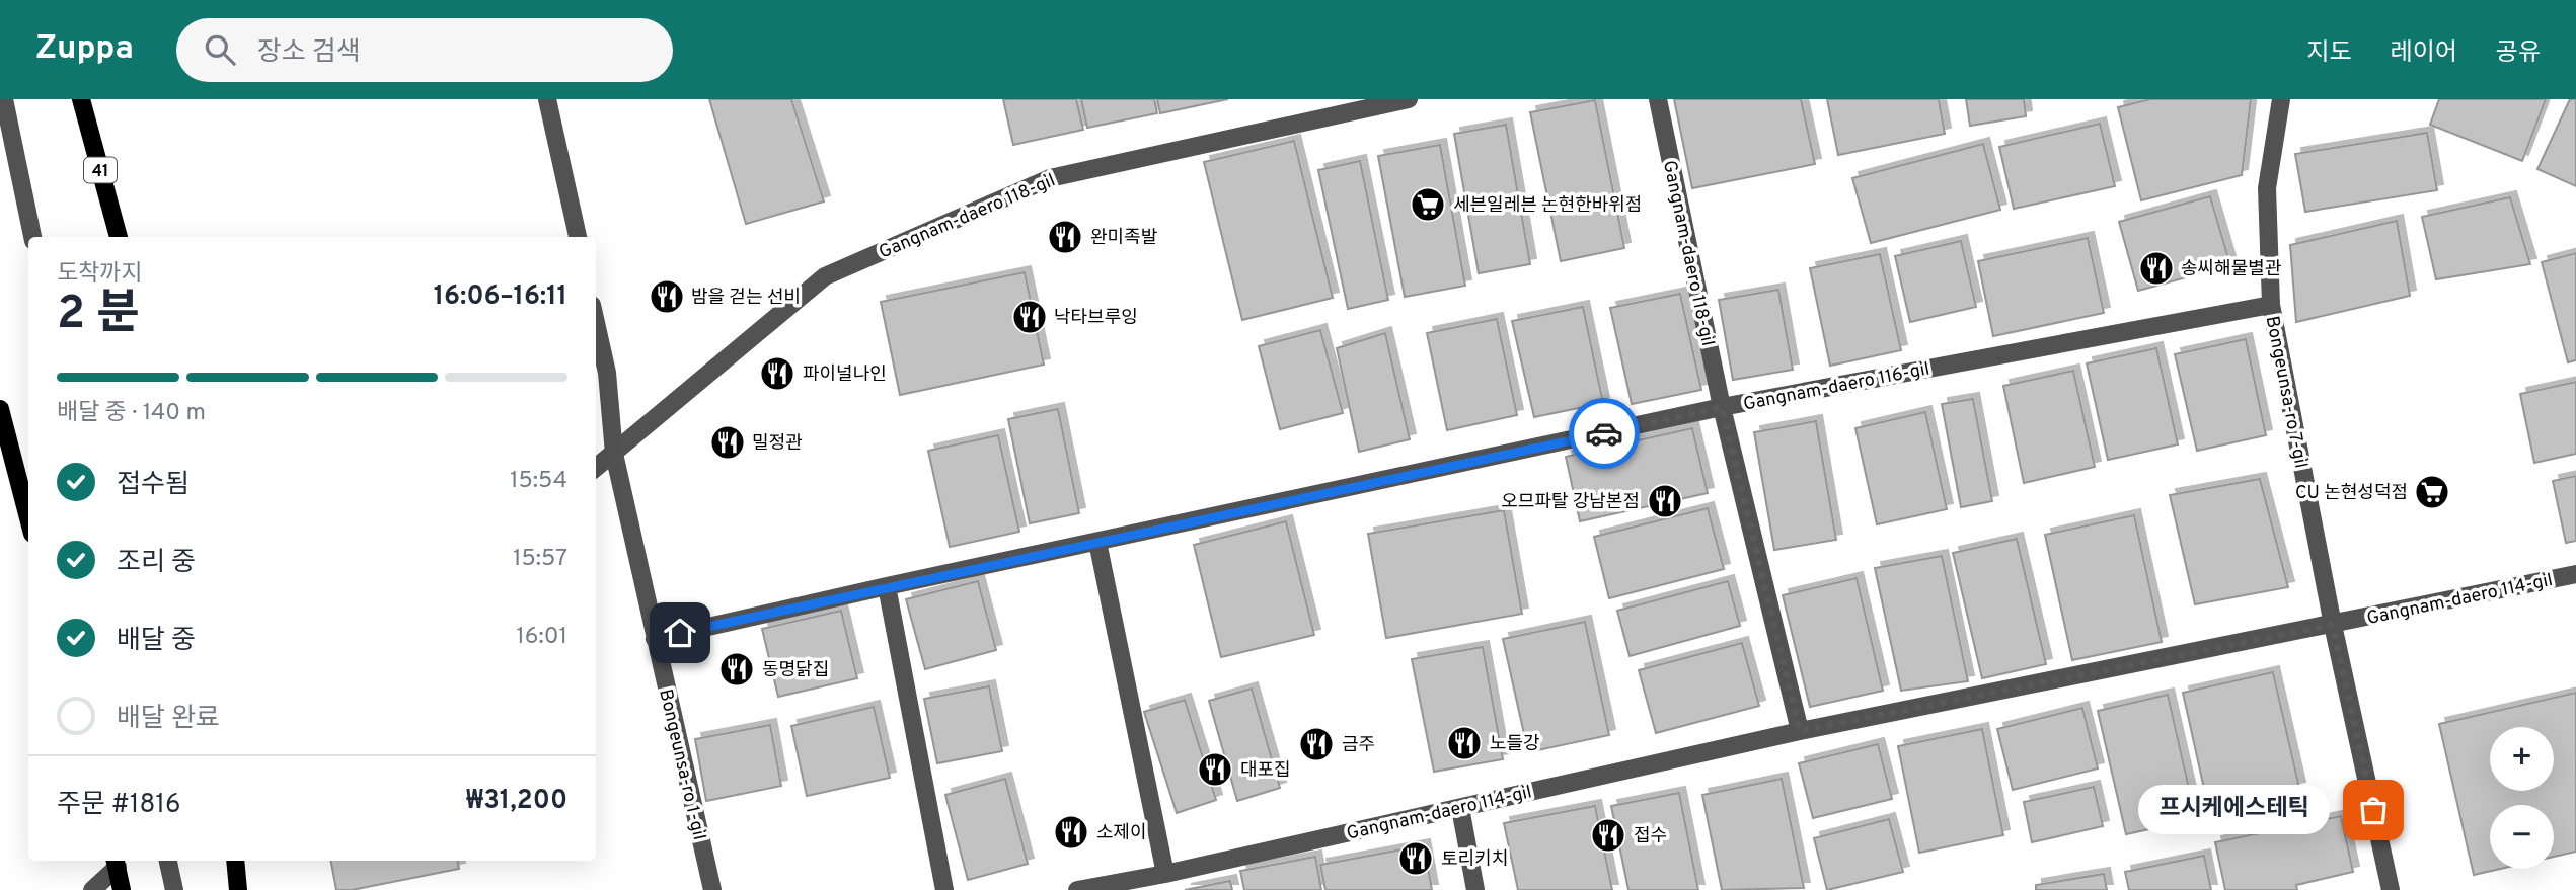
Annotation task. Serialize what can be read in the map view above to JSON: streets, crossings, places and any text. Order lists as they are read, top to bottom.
{
  "streets": {
    "main road": ["41"],
    "street": [
      "Gangnam-daero 118-gil",
      "Gangnam-daero 116-gil",
      "Bongeunsa-ro 7-gil",
      "Gangnam-daero 114-gil",
      "Bongeunsa-ro 1-gil"
    ]
  },
  "crossings": [
    ["Gangnam-daero 118-gil", "Gangnam-daero 116-gil"],
    ["Gangnam-daero 118-gil", "Bongeunsa-ro 1-gil"],
    ["Gangnam-daero 116-gil", "Bongeunsa-ro 7-gil"],
    ["Gangnam-daero 116-gil", "Bongeunsa-ro 1-gil"],
    ["Bongeunsa-ro 7-gil", "Gangnam-daero 114-gil"]
  ],
  "places": {
    "supermarket": ["세븐일레븐 논현한바위점", "CU 논현성덕점"],
    "restaurant": [
      "완미족발",
      "송씨해물별관",
      "밤을 걷는 선비",
      "낙타브루잉",
      "파이널나인",
      "밀정관",
      "오므파탈 강남본점",
      "동명닭집",
      "노들강",
      "금주",
      "대포집",
      "소제이",
      "접수",
      "토리키치"
    ],
    "other": ["프시케에스테틱"]
  },
  "page": {
    "header": "Zuppa",
    "search": "장소 검색",
    "nav": ["지도", "레이어", "공유"],
    "heading": ["2 분", "도착까지", "16:06–16:11"],
    "panel": ["주문 #1816", "₩31,200"],
    "bar": "배달 중 · 140 m",
    "list": [
      ["접수됨", "15:54"],
      ["조리 중", "15:57"],
      ["배달 중", "16:01"],
      "배달 완료"
    ],
    "map_buttons": ["+", "−"],
    "bubble": "프시케에스테틱"
  }
}
